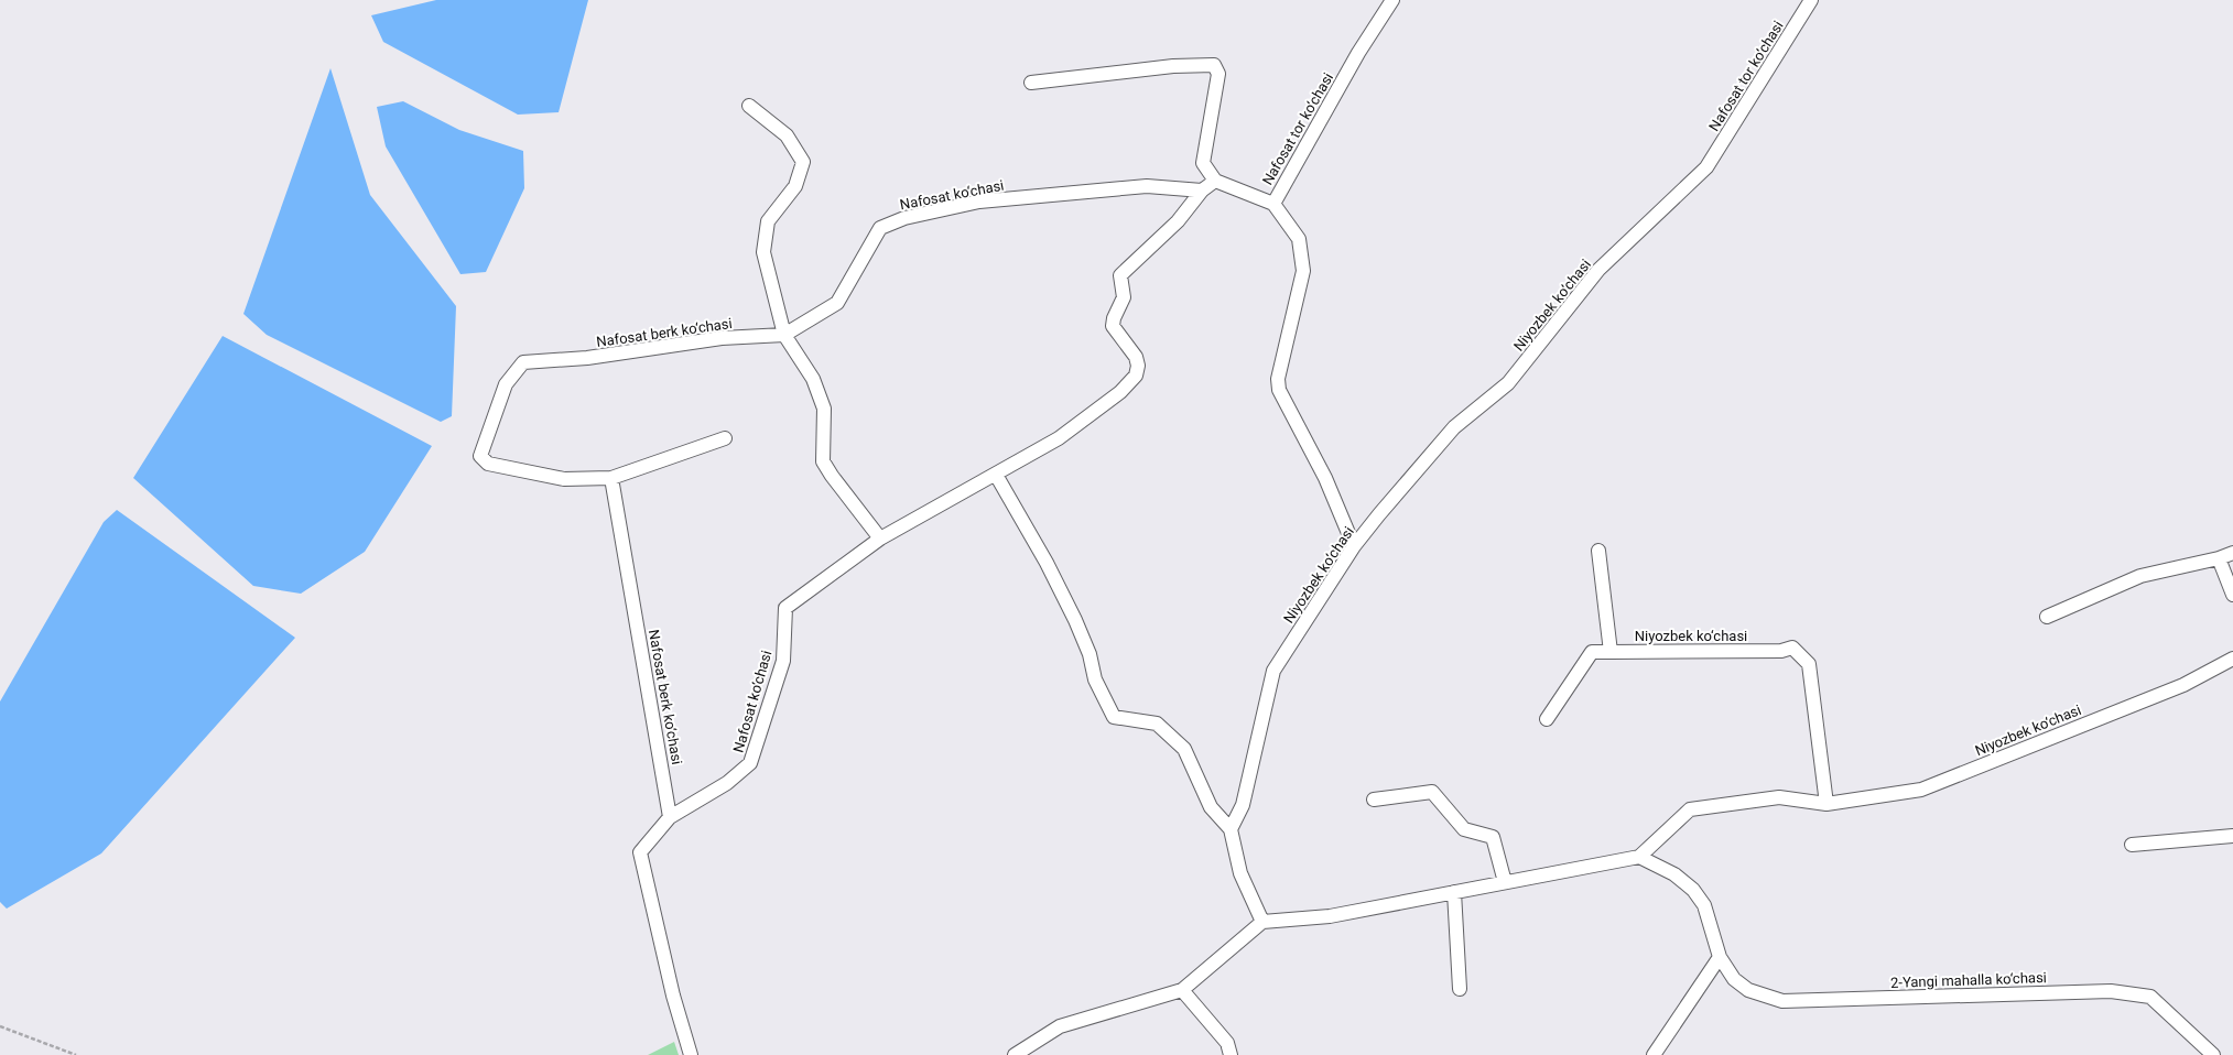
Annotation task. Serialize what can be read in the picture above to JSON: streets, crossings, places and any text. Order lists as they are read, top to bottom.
{
  "streets": {
    "street": [
      "Nafosat tor ko‘chasi",
      "Nafosat ko‘chasi",
      "Niyozbek ko‘chasi",
      "Nafosat berk ko‘chasi",
      "2-Yangi mahalla ko‘chasi"
    ]
  },
  "crossings": [
    ["Nafosat tor ko‘chasi", "Niyozbek ko‘chasi"],
    ["Nafosat ko‘chasi", "Nafosat berk ko‘chasi"],
    ["Niyozbek ko‘chasi", "2-Yangi mahalla ko‘chasi"]
  ]
}
